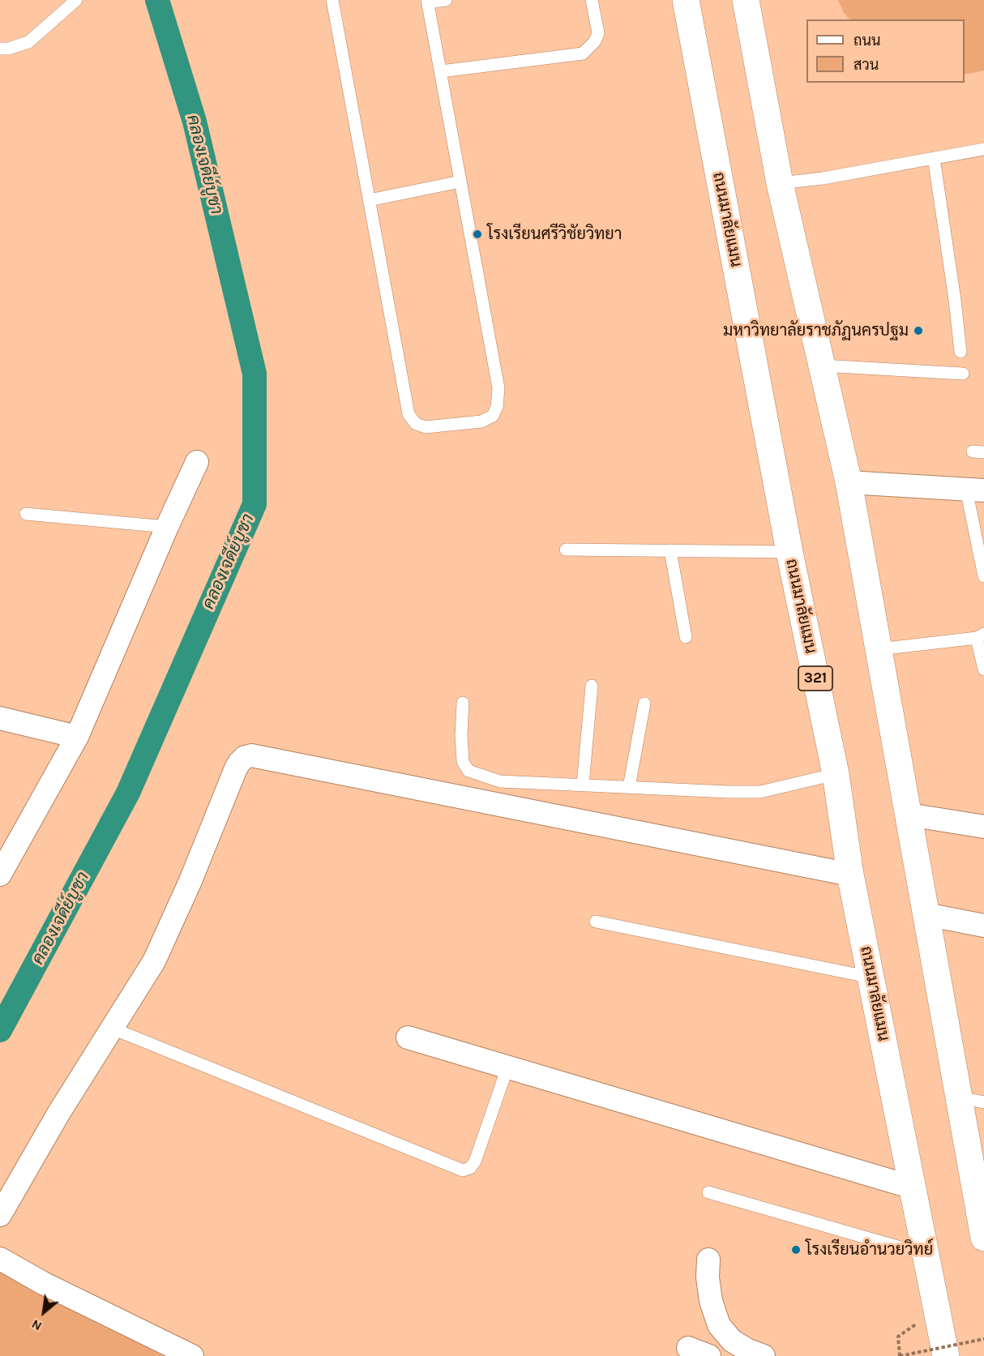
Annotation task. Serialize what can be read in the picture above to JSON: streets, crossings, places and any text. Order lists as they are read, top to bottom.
{
  "streets": {
    "highway": ["ถนนมาลัยแมน", "321"]
  },
  "water": ["คลองเจดีย์บูชา"],
  "places": ["โรงเรียนศรีวิชัยวิทยา", "มหาวิทยาลัยราชภัฏนครปฐม", "โรงเรียนอำนวยวิทย์"],
  "legend": ["ถนน", "สวน"],
  "north": "bottom left"
}
